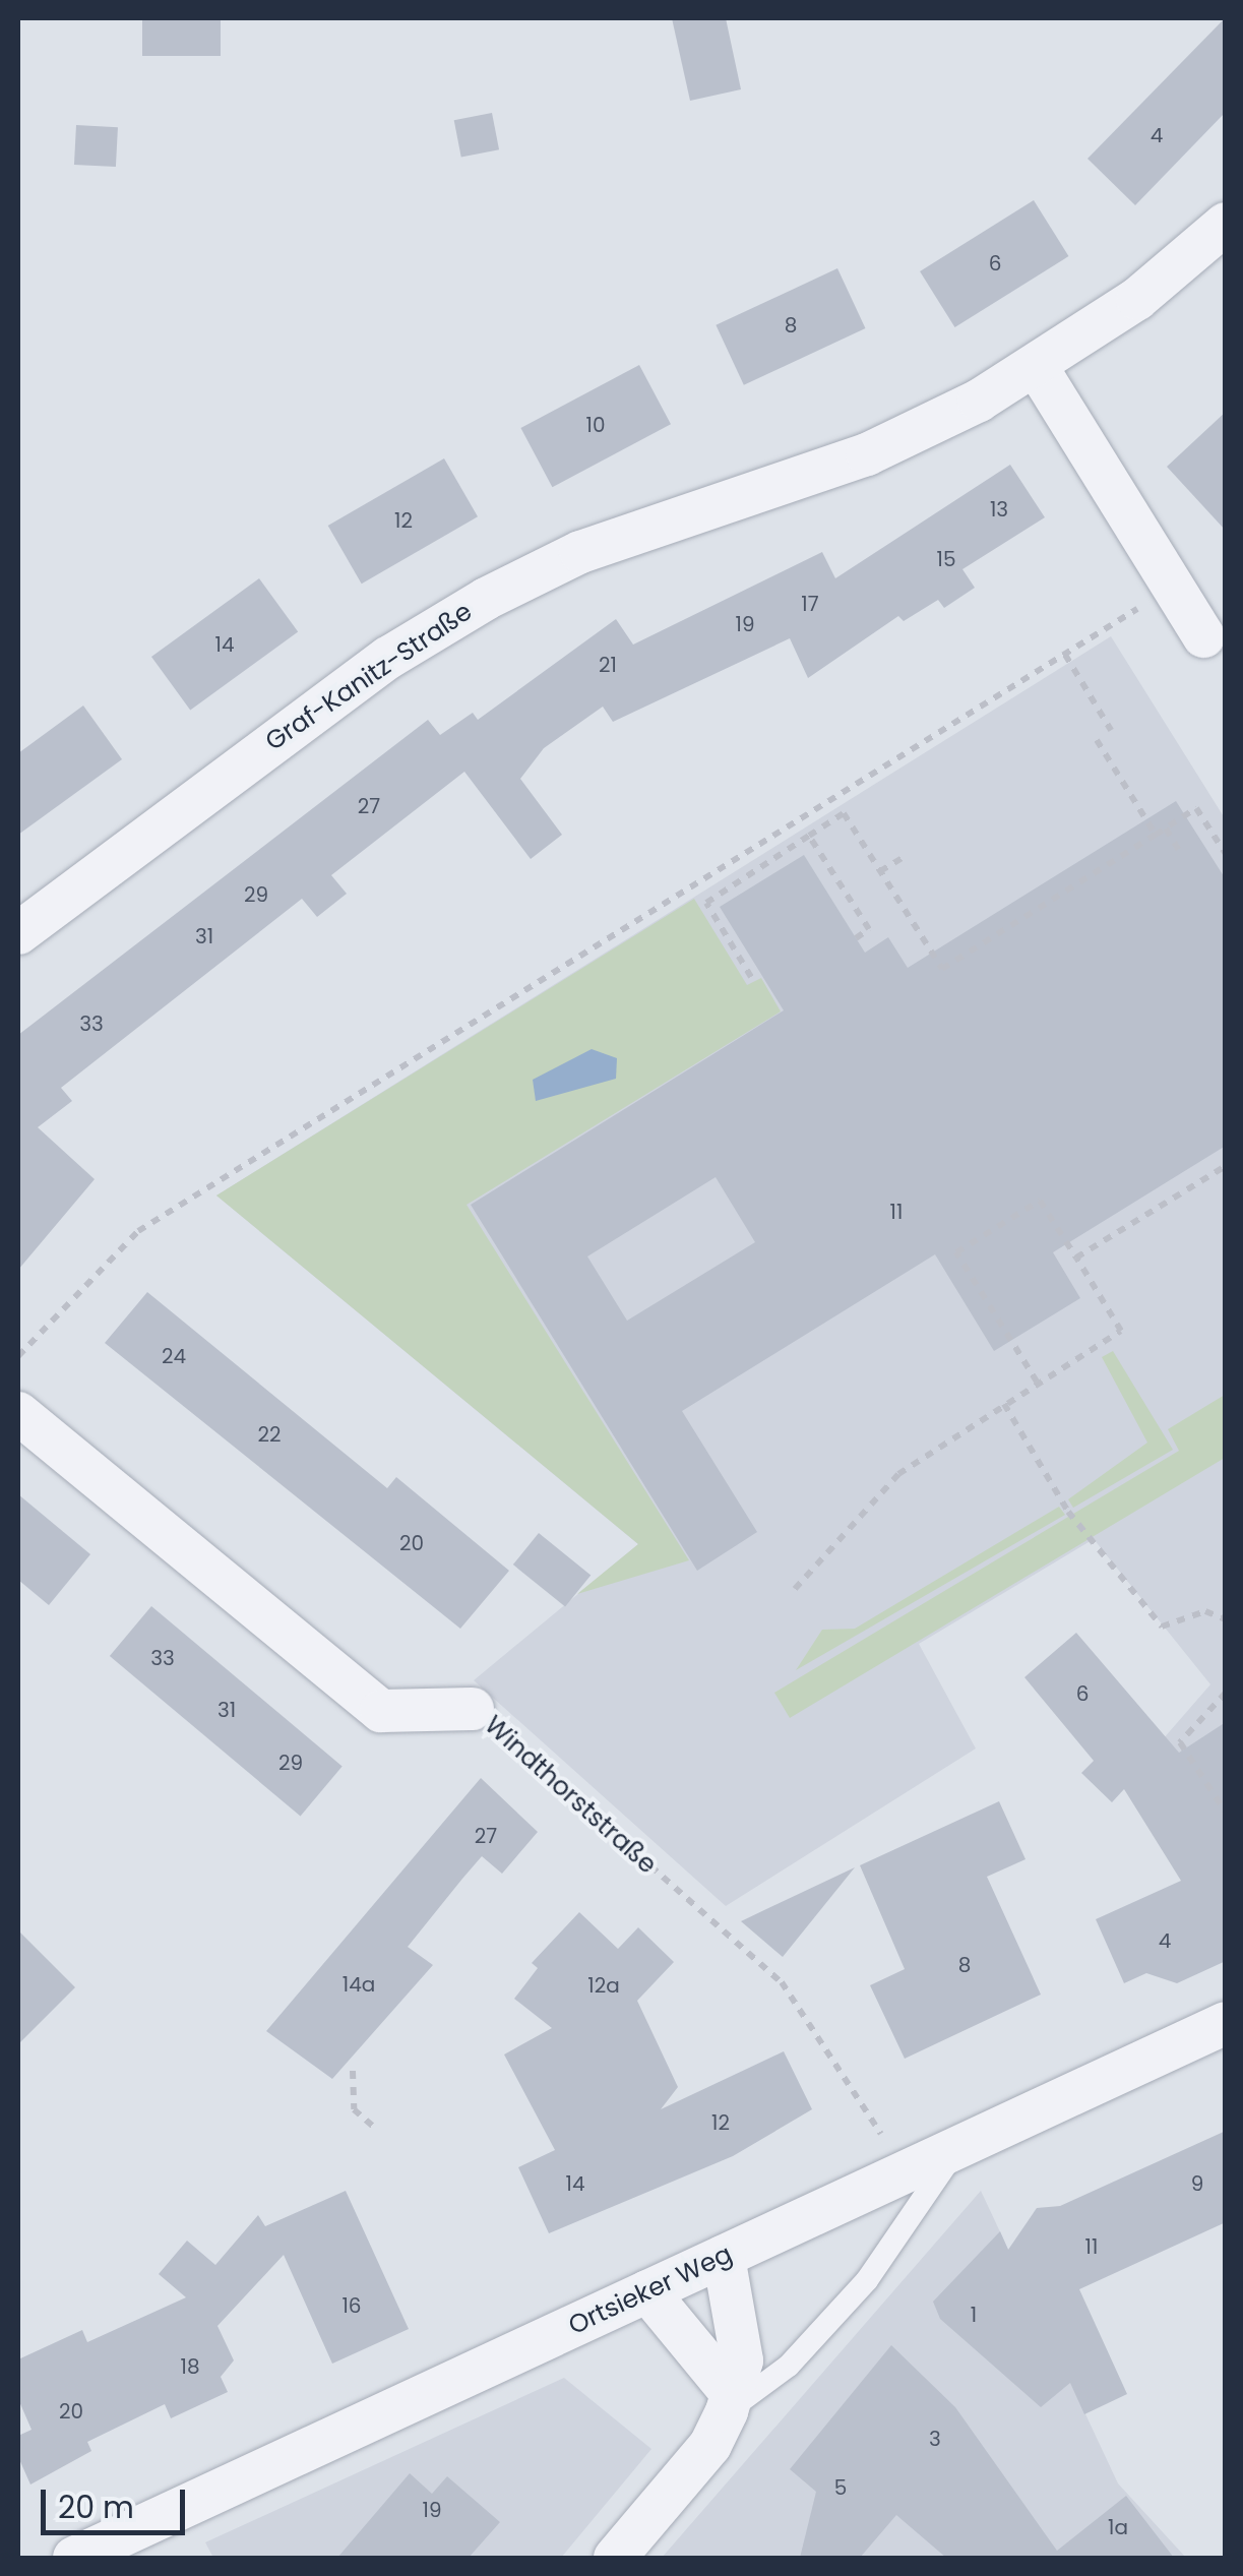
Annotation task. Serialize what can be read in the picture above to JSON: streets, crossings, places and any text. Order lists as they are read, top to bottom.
{
  "streets": {
    "street": ["Graf-Kanitz-Straße", "Windthorststraße", "Ortsieker Weg"]
  },
  "crossings": [
    ["Windthorststraße", "Ortsieker Weg"]
  ],
  "house_numbers": [
    "4",
    "6",
    "8",
    "10",
    "13",
    "12",
    "15",
    "17",
    "19",
    "14",
    "21",
    "27",
    "29",
    "31",
    "33",
    "11",
    "24",
    "22",
    "20",
    "33",
    "6",
    "31",
    "29",
    "27",
    "4",
    "8",
    "14a",
    "12a",
    "12",
    "14",
    "9",
    "11",
    "16",
    "1",
    "18",
    "20",
    "3",
    "5",
    "19",
    "1a"
  ],
  "scale_bar": "20 m"
}
